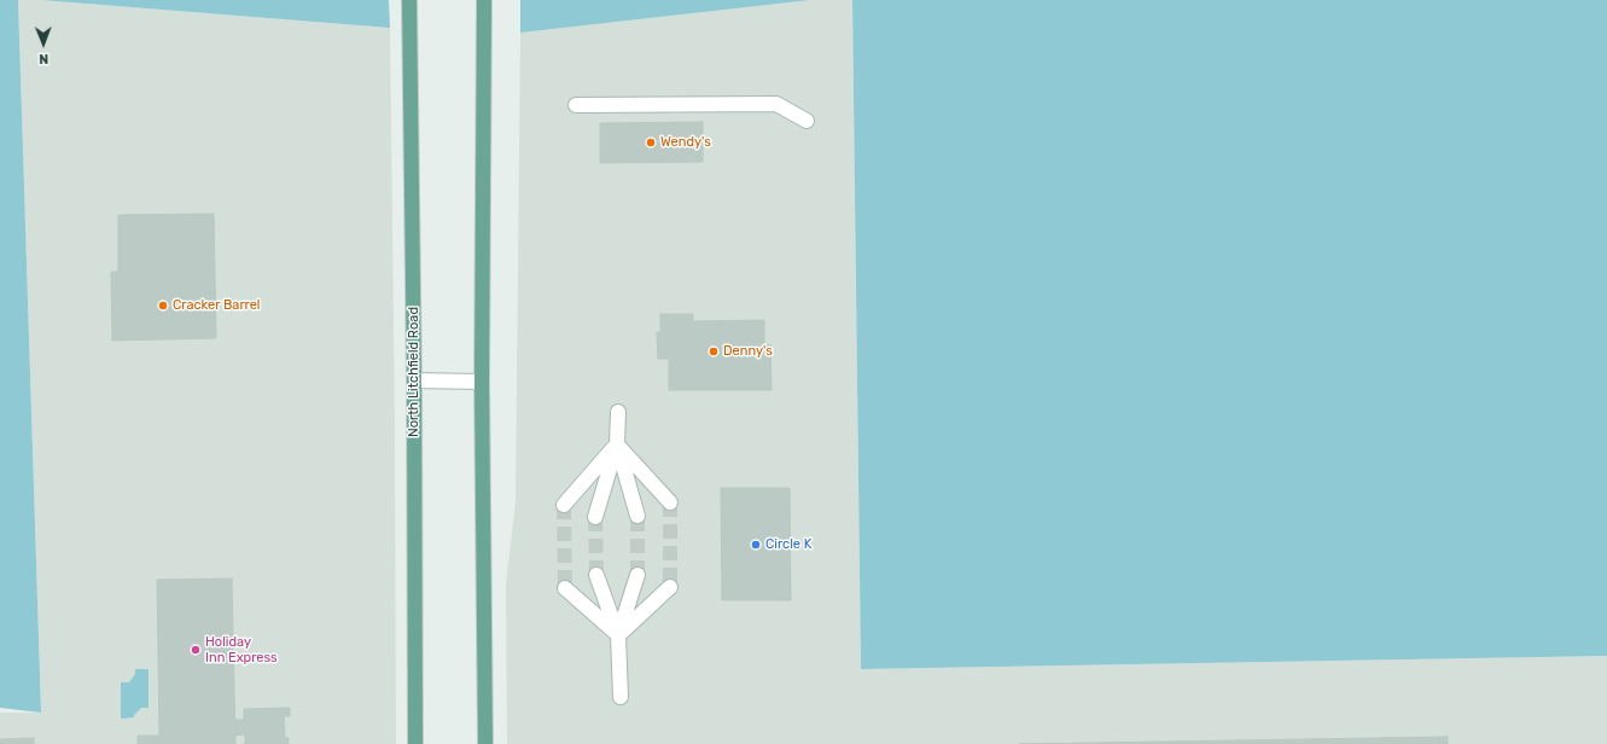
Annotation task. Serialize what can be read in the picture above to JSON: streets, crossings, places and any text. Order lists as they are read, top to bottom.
{
  "streets": {
    "main road": ["North Litchfield Road"]
  },
  "places": [
    "Wendy's",
    "Cracker Barrel",
    "Denny's",
    "Circle K",
    "Holiday Inn Express"
  ],
  "north": "bottom"
}
